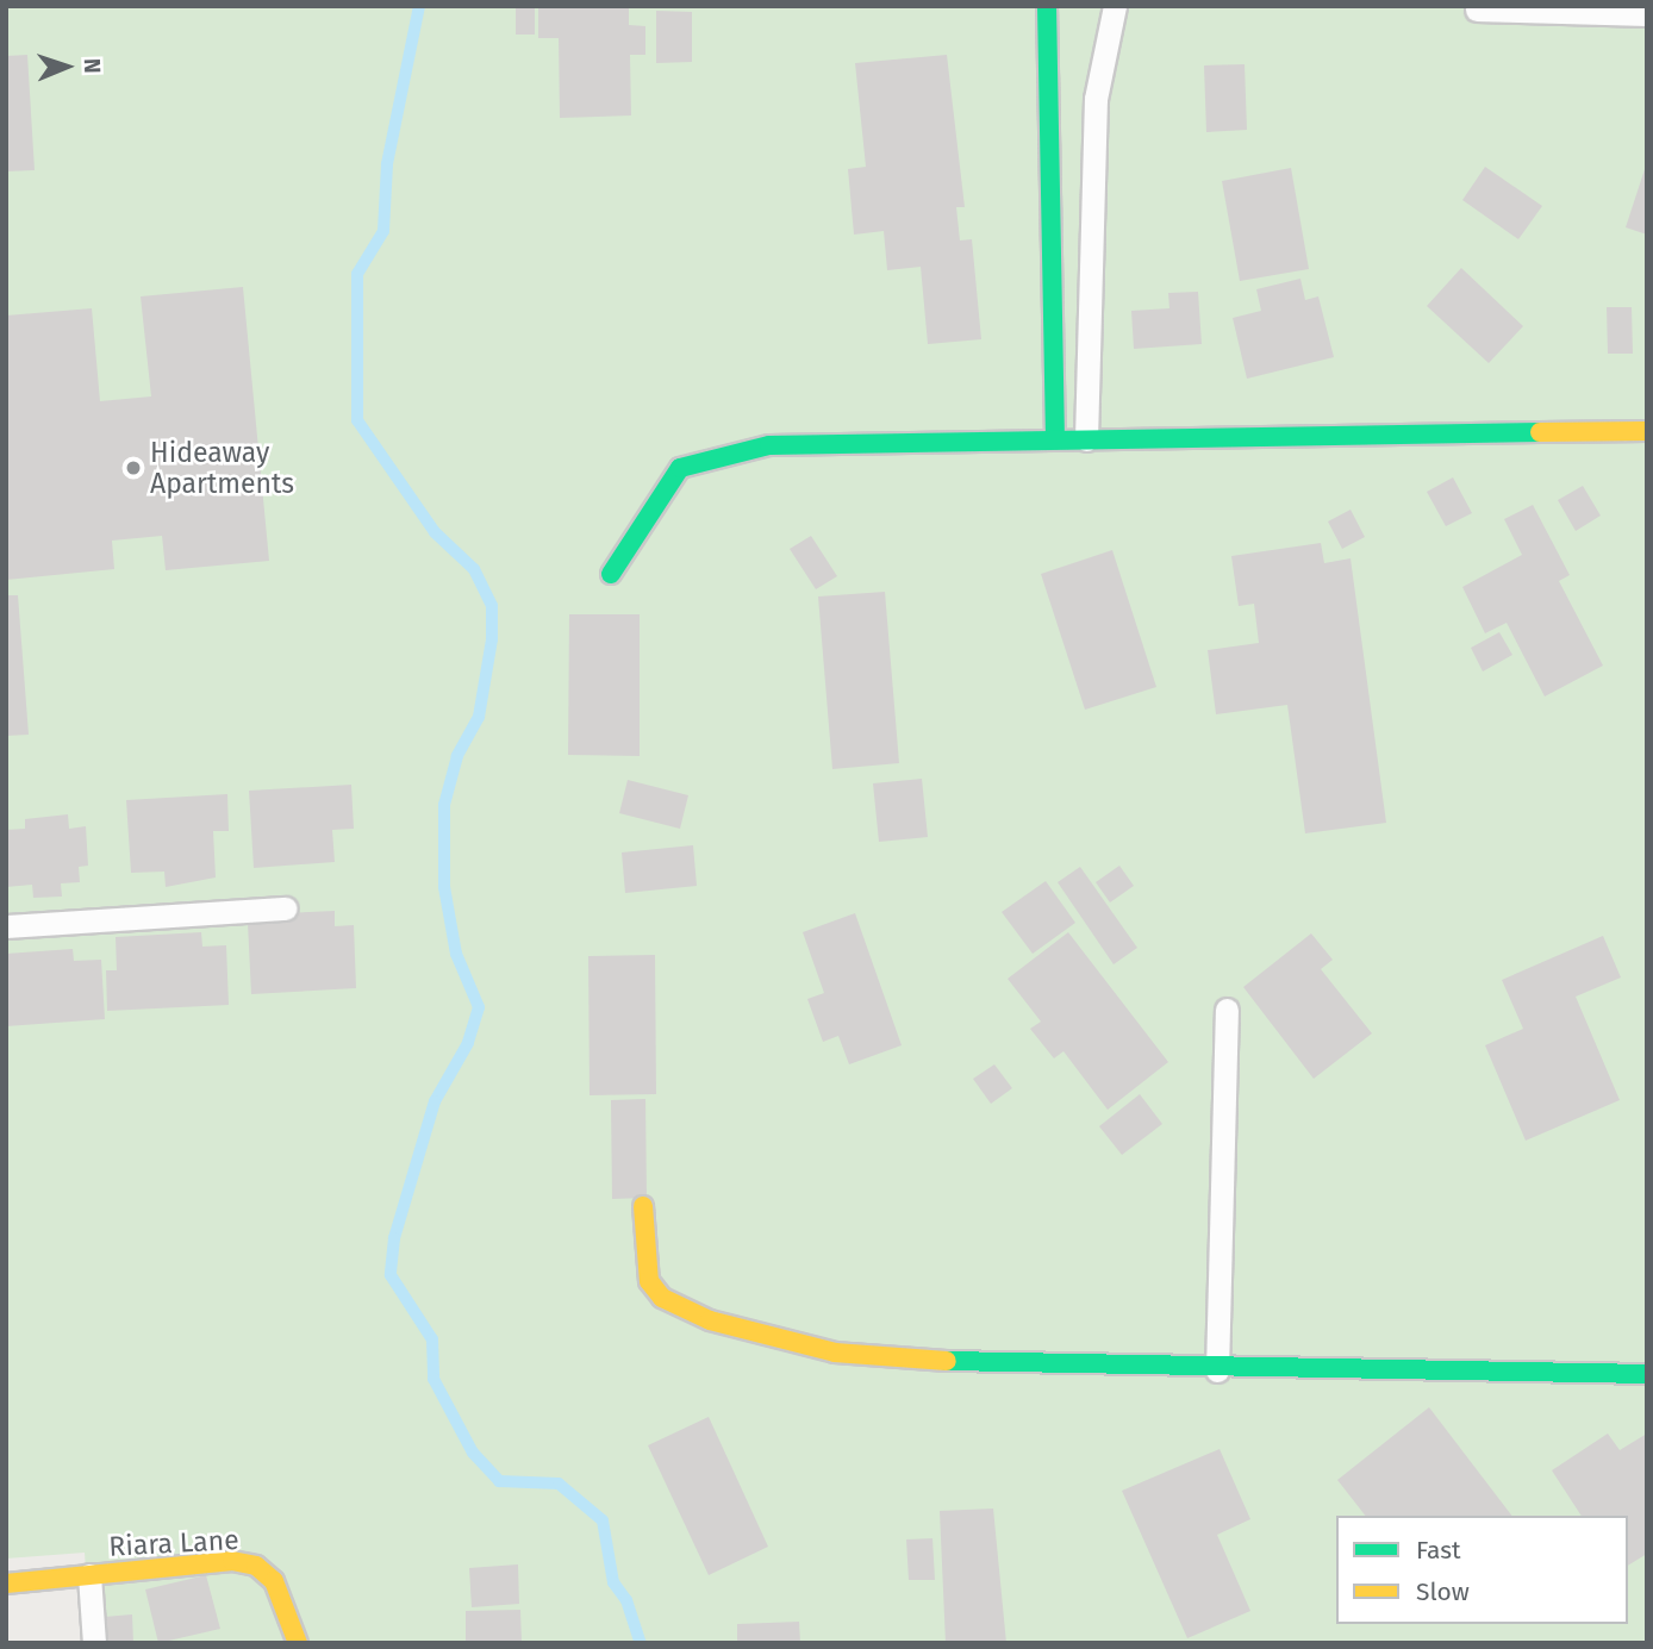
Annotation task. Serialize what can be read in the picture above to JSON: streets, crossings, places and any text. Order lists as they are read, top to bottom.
{
  "streets": {
    "street": ["Riara Lane"]
  },
  "places": ["Hideaway Apartments"],
  "legend": ["Fast", "Slow"],
  "north": "right"
}
